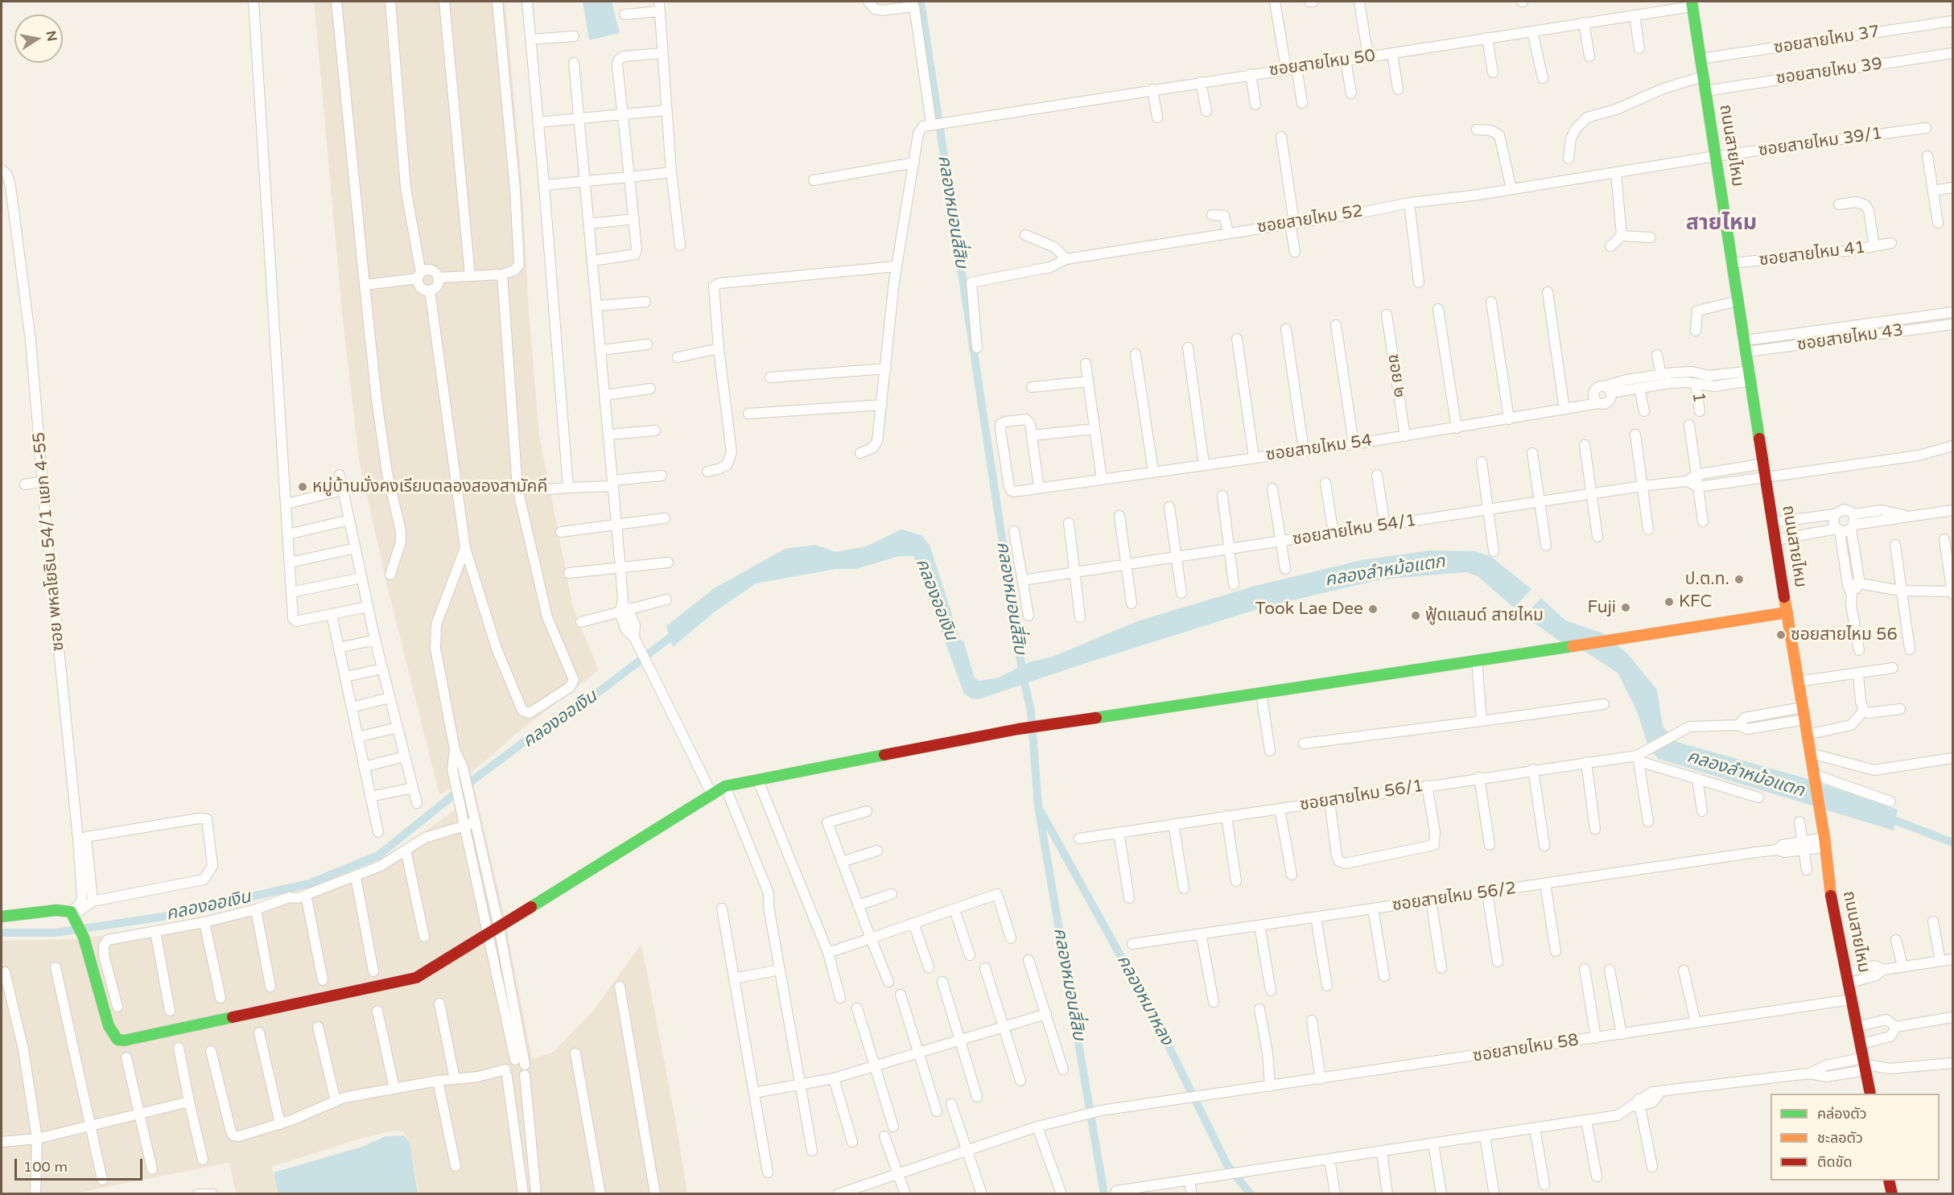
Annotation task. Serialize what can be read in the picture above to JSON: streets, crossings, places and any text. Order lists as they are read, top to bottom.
{
  "streets": {
    "street": [
      "ซอยสายไหม 37",
      "ซอยสายไหม 50",
      "ซอยสายไหม 39",
      "ซอยสายไหม 39/1",
      "ถนนสายไหม",
      "ซอยสายไหม 52",
      "ซอยสายไหม 41",
      "ซอยสายไหม 43",
      "ซอย ๒",
      "1",
      "ซอยสายไหม 54",
      "ซอยสายไหม 54/1",
      "ซอย พหลโยธิน 54/1 แยก 4-55",
      "ซอยสายไหม 56/1",
      "ซอยสายไหม 56/2",
      "ซอยสายไหม 58"
    ]
  },
  "crossings": [
    ["ซอยสายไหม 37", "ถนนสายไหม"],
    ["ซอยสายไหม 50", "ถนนสายไหม"],
    ["ซอยสายไหม 39", "ถนนสายไหม"],
    ["ซอยสายไหม 39/1", "ถนนสายไหม"],
    ["ซอยสายไหม 39/1", "ซอยสายไหม 52"],
    ["ถนนสายไหม", "ซอยสายไหม 52"],
    ["ถนนสายไหม", "ซอยสายไหม 41"],
    ["ถนนสายไหม", "ซอยสายไหม 43"],
    ["ถนนสายไหม", "ซอยสายไหม 54/1"],
    ["ถนนสายไหม", "ซอยสายไหม 56/2"],
    ["ถนนสายไหม", "ซอยสายไหม 58"],
    ["ซอย ๒", "ซอยสายไหม 54"]
  ],
  "districts": ["สายไหม"],
  "water": [
    "คลองหมอนสี่สิบ",
    "คลองลำหม้อแตก",
    "คลองออเงิน",
    "คลองหมาหลง"
  ],
  "places": [
    "หมู่บ้านมั่งคงเรียบตลองสองสามัคคี",
    "ป.ต.ท.",
    "KFC",
    "Fuji",
    "Took Lae Dee",
    "ฟู้ดแลนด์ สายไหม",
    "ซอยสายไหม 56"
  ],
  "legend": ["คล่องตัว", "ชะลอตัว", "ติดขัด"],
  "scale_bar": "100 m",
  "north": "right"
}
